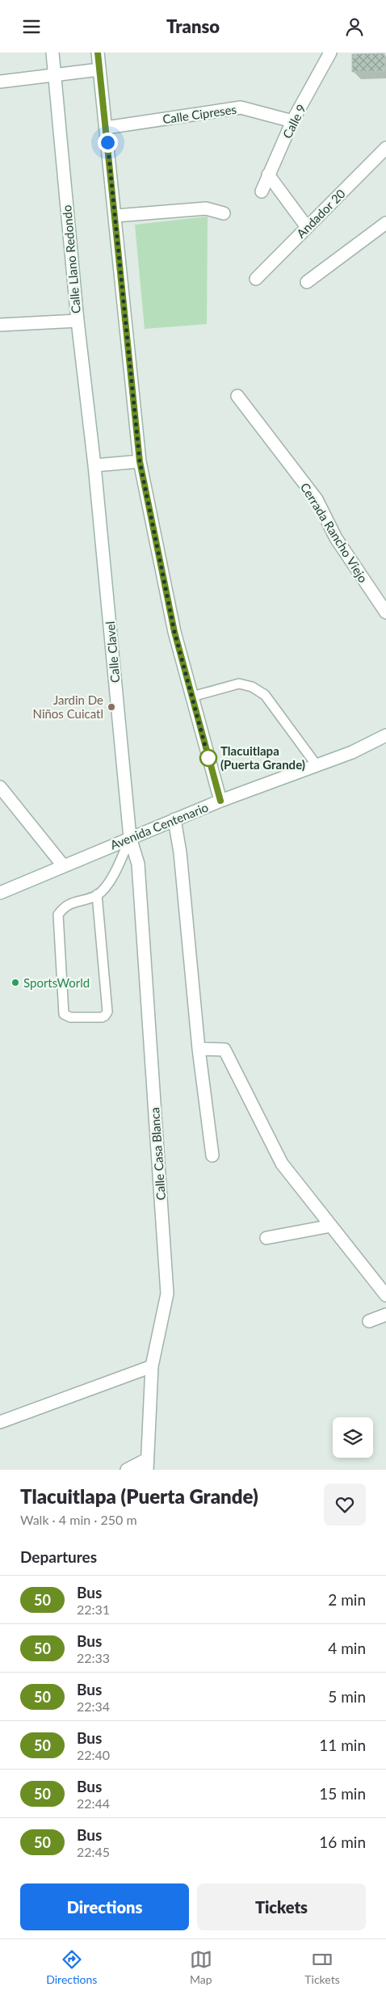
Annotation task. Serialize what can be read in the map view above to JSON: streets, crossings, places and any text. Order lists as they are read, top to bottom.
{
  "streets": {
    "street": [
      "Calle Cipreses",
      "Calle 9",
      "Andador 20",
      "Calle Llano Redondo",
      "Cerrada Rancho Viejo",
      "Calle Clavel",
      "Avenida Centenario",
      "Calle Casa Blanca"
    ]
  },
  "crossings": [
    ["Calle Cipreses", "Calle 9"],
    ["Calle Llano Redondo", "Calle Clavel"],
    ["Calle Clavel", "Avenida Centenario"],
    ["Calle Clavel", "Calle Casa Blanca"],
    ["Avenida Centenario", "Calle Casa Blanca"]
  ],
  "places": ["Jardin De Niños Cuicatl", "Tlacuitlapa (Puerta Grande)", "SportsWorld"],
  "lines": ["bus line 50"],
  "page": {
    "header": "Transo",
    "heading": [
      ["Tlacuitlapa (Puerta Grande)", "Walk · 4 min · 250 m"],
      "Departures"
    ],
    "list": [
      {
        "mark": "50",
        "name": "Bus",
        "note": "22:31",
        "value": "2 min"
      },
      {
        "mark": "50",
        "name": "Bus",
        "note": "22:33",
        "value": "4 min"
      },
      {
        "mark": "50",
        "name": "Bus",
        "note": "22:34",
        "value": "5 min"
      },
      {
        "mark": "50",
        "name": "Bus",
        "note": "22:40",
        "value": "11 min"
      },
      {
        "mark": "50",
        "name": "Bus",
        "note": "22:44",
        "value": "15 min"
      },
      {
        "mark": "50",
        "name": "Bus",
        "note": "22:45",
        "value": "16 min"
      }
    ],
    "buttons": ["Directions", "Tickets"],
    "tabs": ["Directions", "Map", "Tickets"]
  }
}
